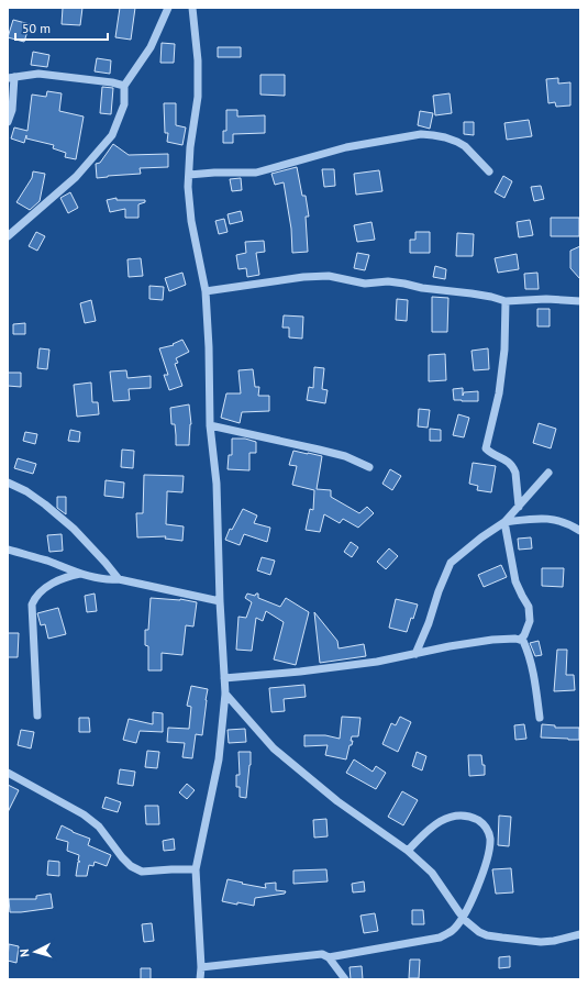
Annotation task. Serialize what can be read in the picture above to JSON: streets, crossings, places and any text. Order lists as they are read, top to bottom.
{
  "scale_bar": "50 m",
  "north": "left"
}
